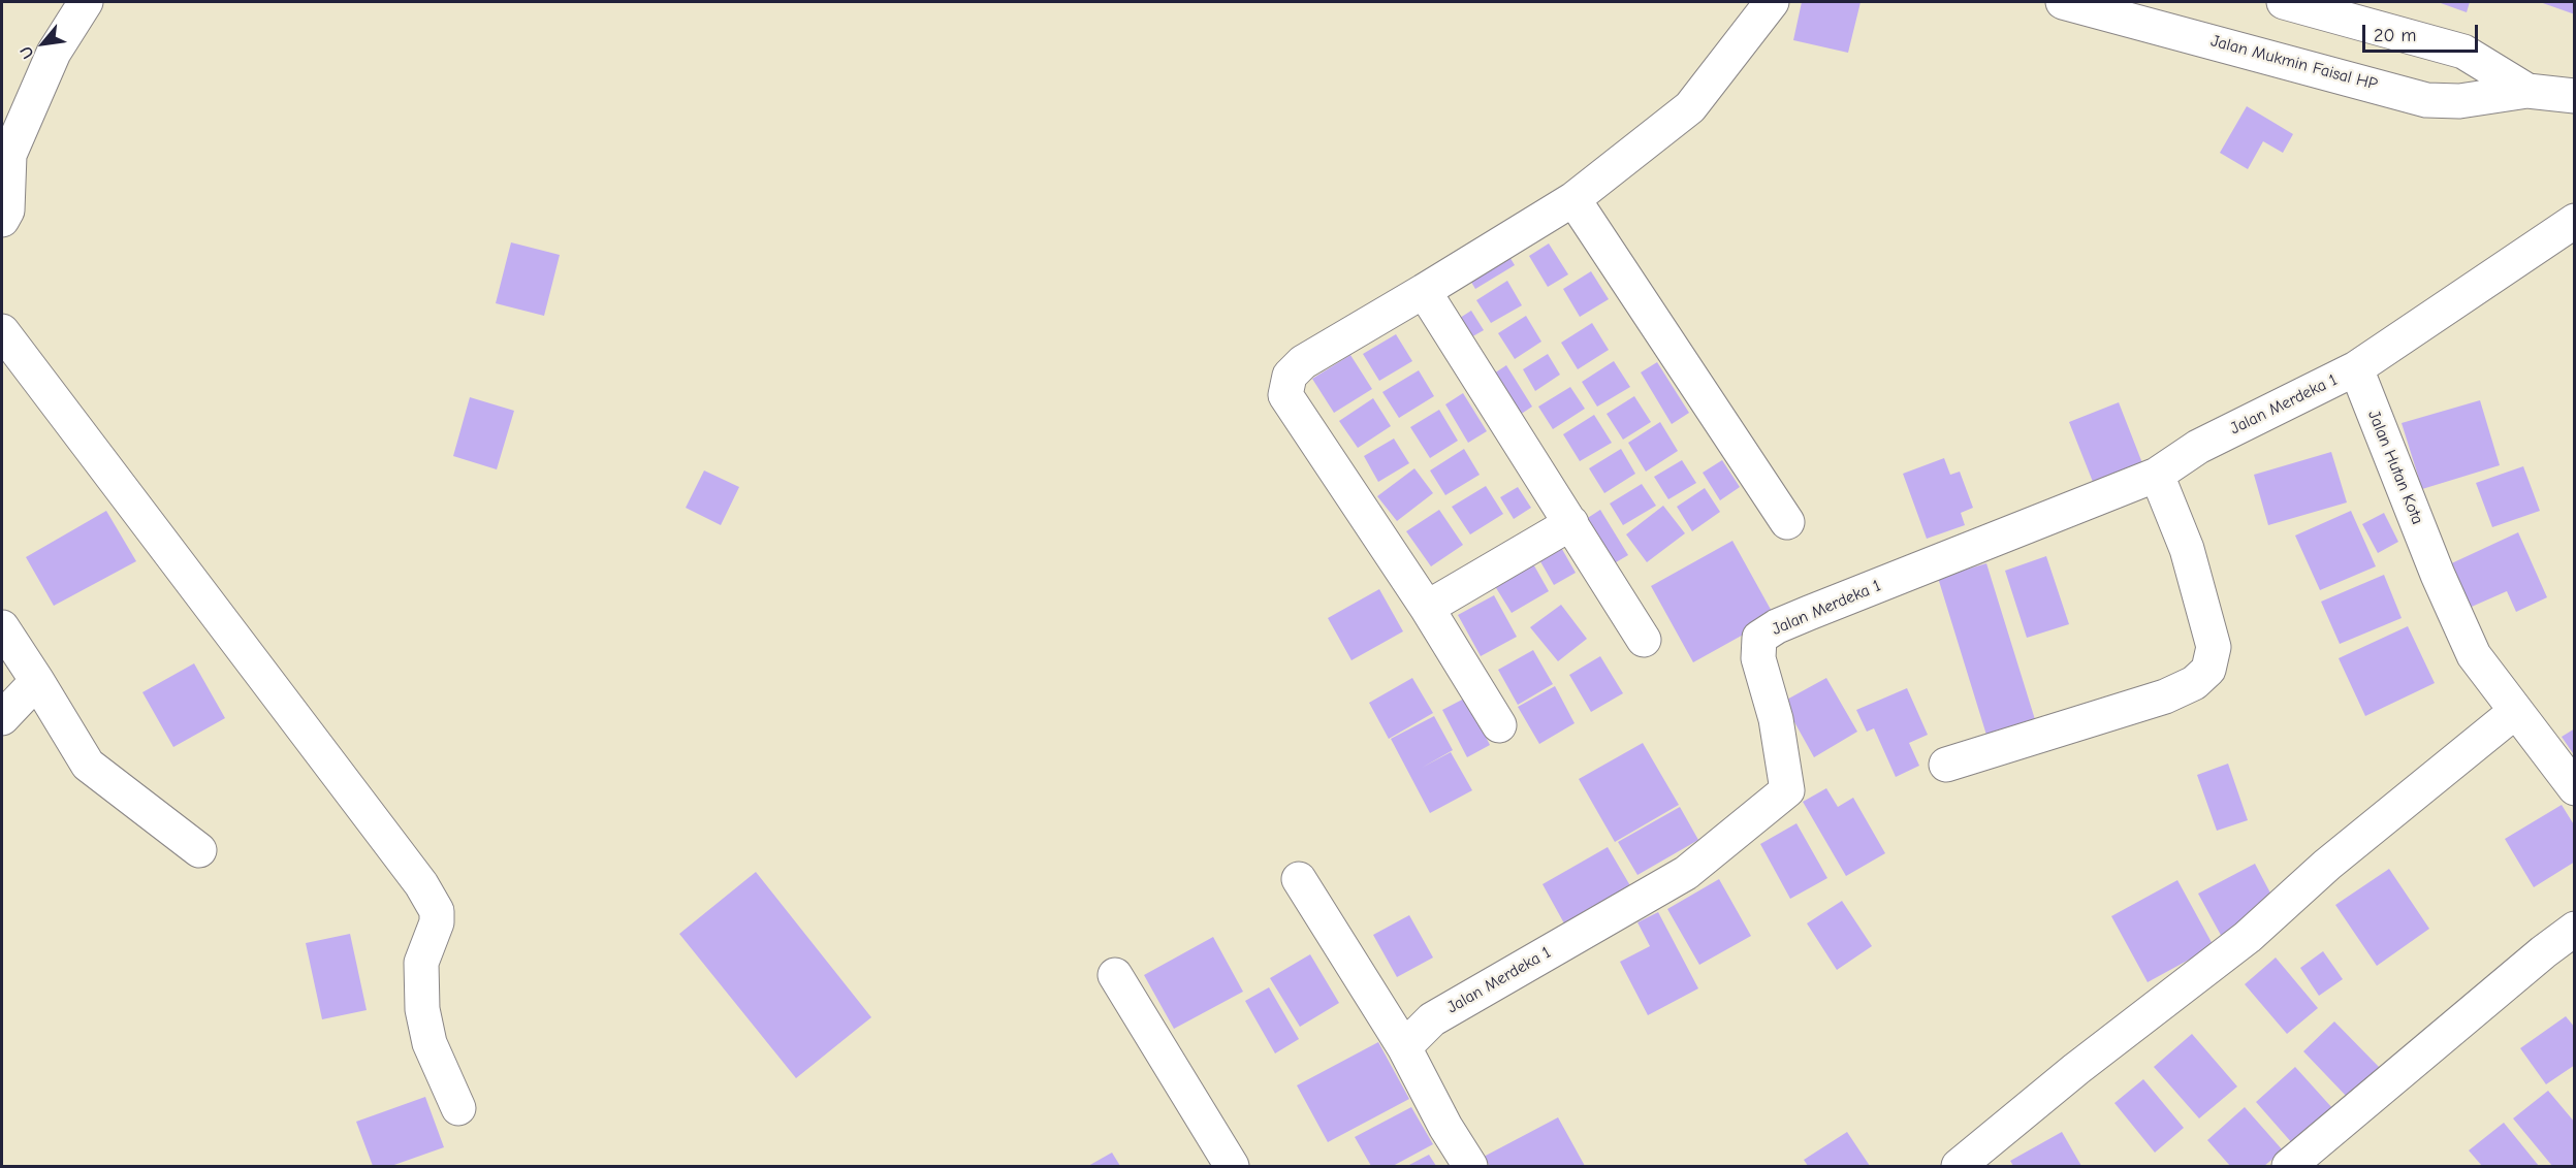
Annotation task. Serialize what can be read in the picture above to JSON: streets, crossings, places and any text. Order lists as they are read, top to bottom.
{
  "streets": {
    "street": ["Jalan Mukmin Faisal HP", "Jalan Merdeka 1", "Jalan Hutan Kota"]
  },
  "crossings": [
    ["Jalan Merdeka 1", "Jalan Hutan Kota"]
  ],
  "scale_bar": "20 m",
  "north": "bottom left"
}
